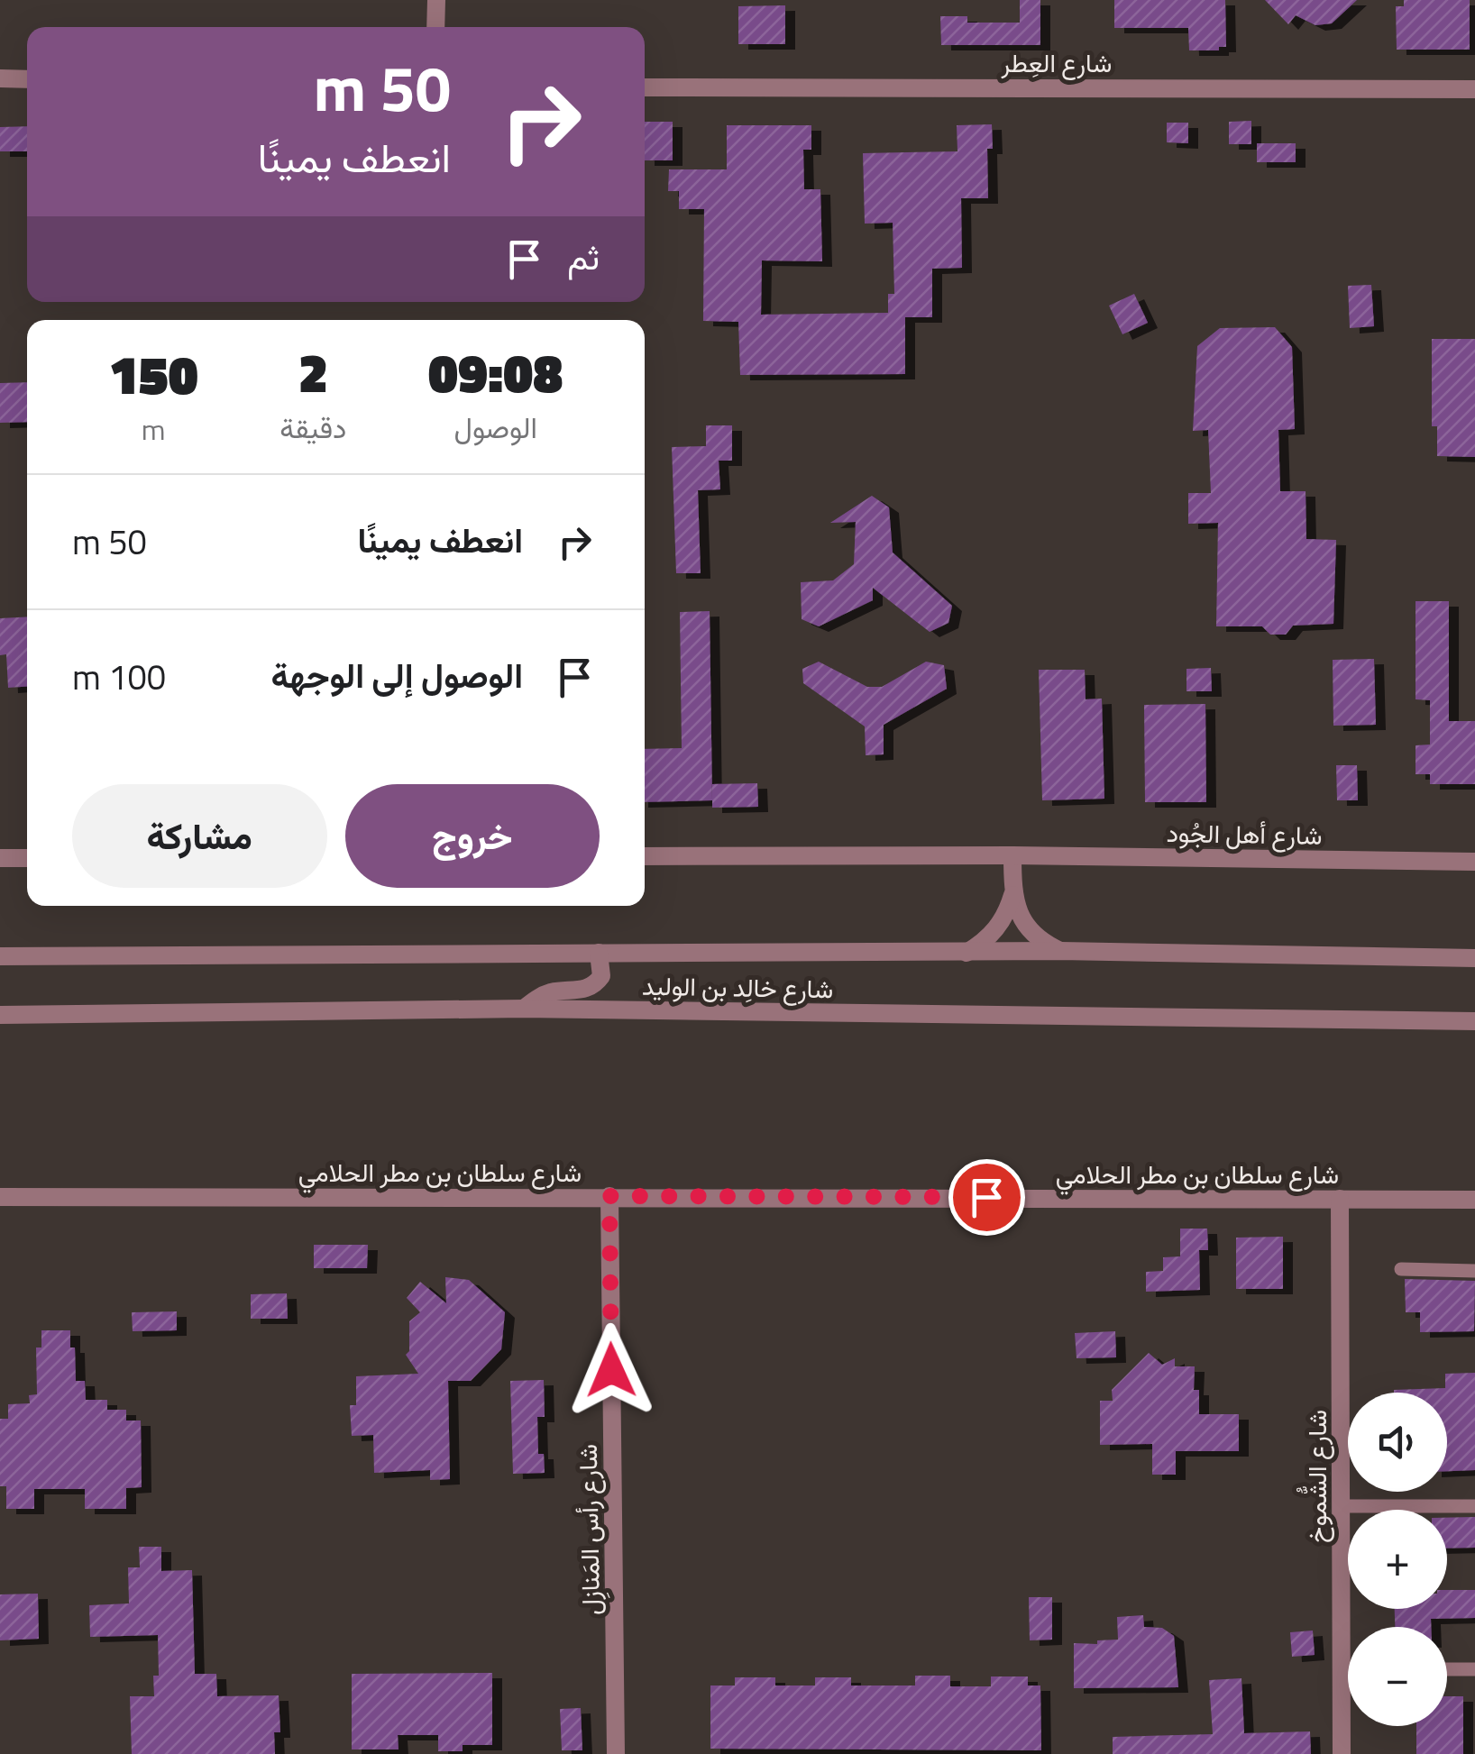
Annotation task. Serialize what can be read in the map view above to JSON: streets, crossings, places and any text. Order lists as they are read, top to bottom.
{
  "streets": {
    "street": [
      "شارع العِطر",
      "شارع أهل الجُود",
      "شارع خالِد بن الوليد",
      "شارع سلطان بن مطر الحلامي",
      "شارع الشُّموخ",
      "شارع رأس المَنازِل"
    ]
  },
  "crossings": [
    ["شارع سلطان بن مطر الحلامي", "شارع الشُّموخ"],
    ["شارع سلطان بن مطر الحلامي", "شارع رأس المَنازِل"]
  ],
  "page": {
    "turn": ["50 m", "انعطف يمينًا"],
    "then": "ثم",
    "eta": [
      "09:08",
      "الوصول",
      "2",
      "دقيقة",
      "150",
      "m"
    ],
    "list": [
      {
        "name": "انعطف يمينًا",
        "value": "50 m"
      },
      {
        "name": "الوصول إلى الوجهة",
        "value": "100 m"
      }
    ],
    "buttons": ["خروج", "مشاركة"],
    "map_buttons": ["+", "−"]
  }
}
